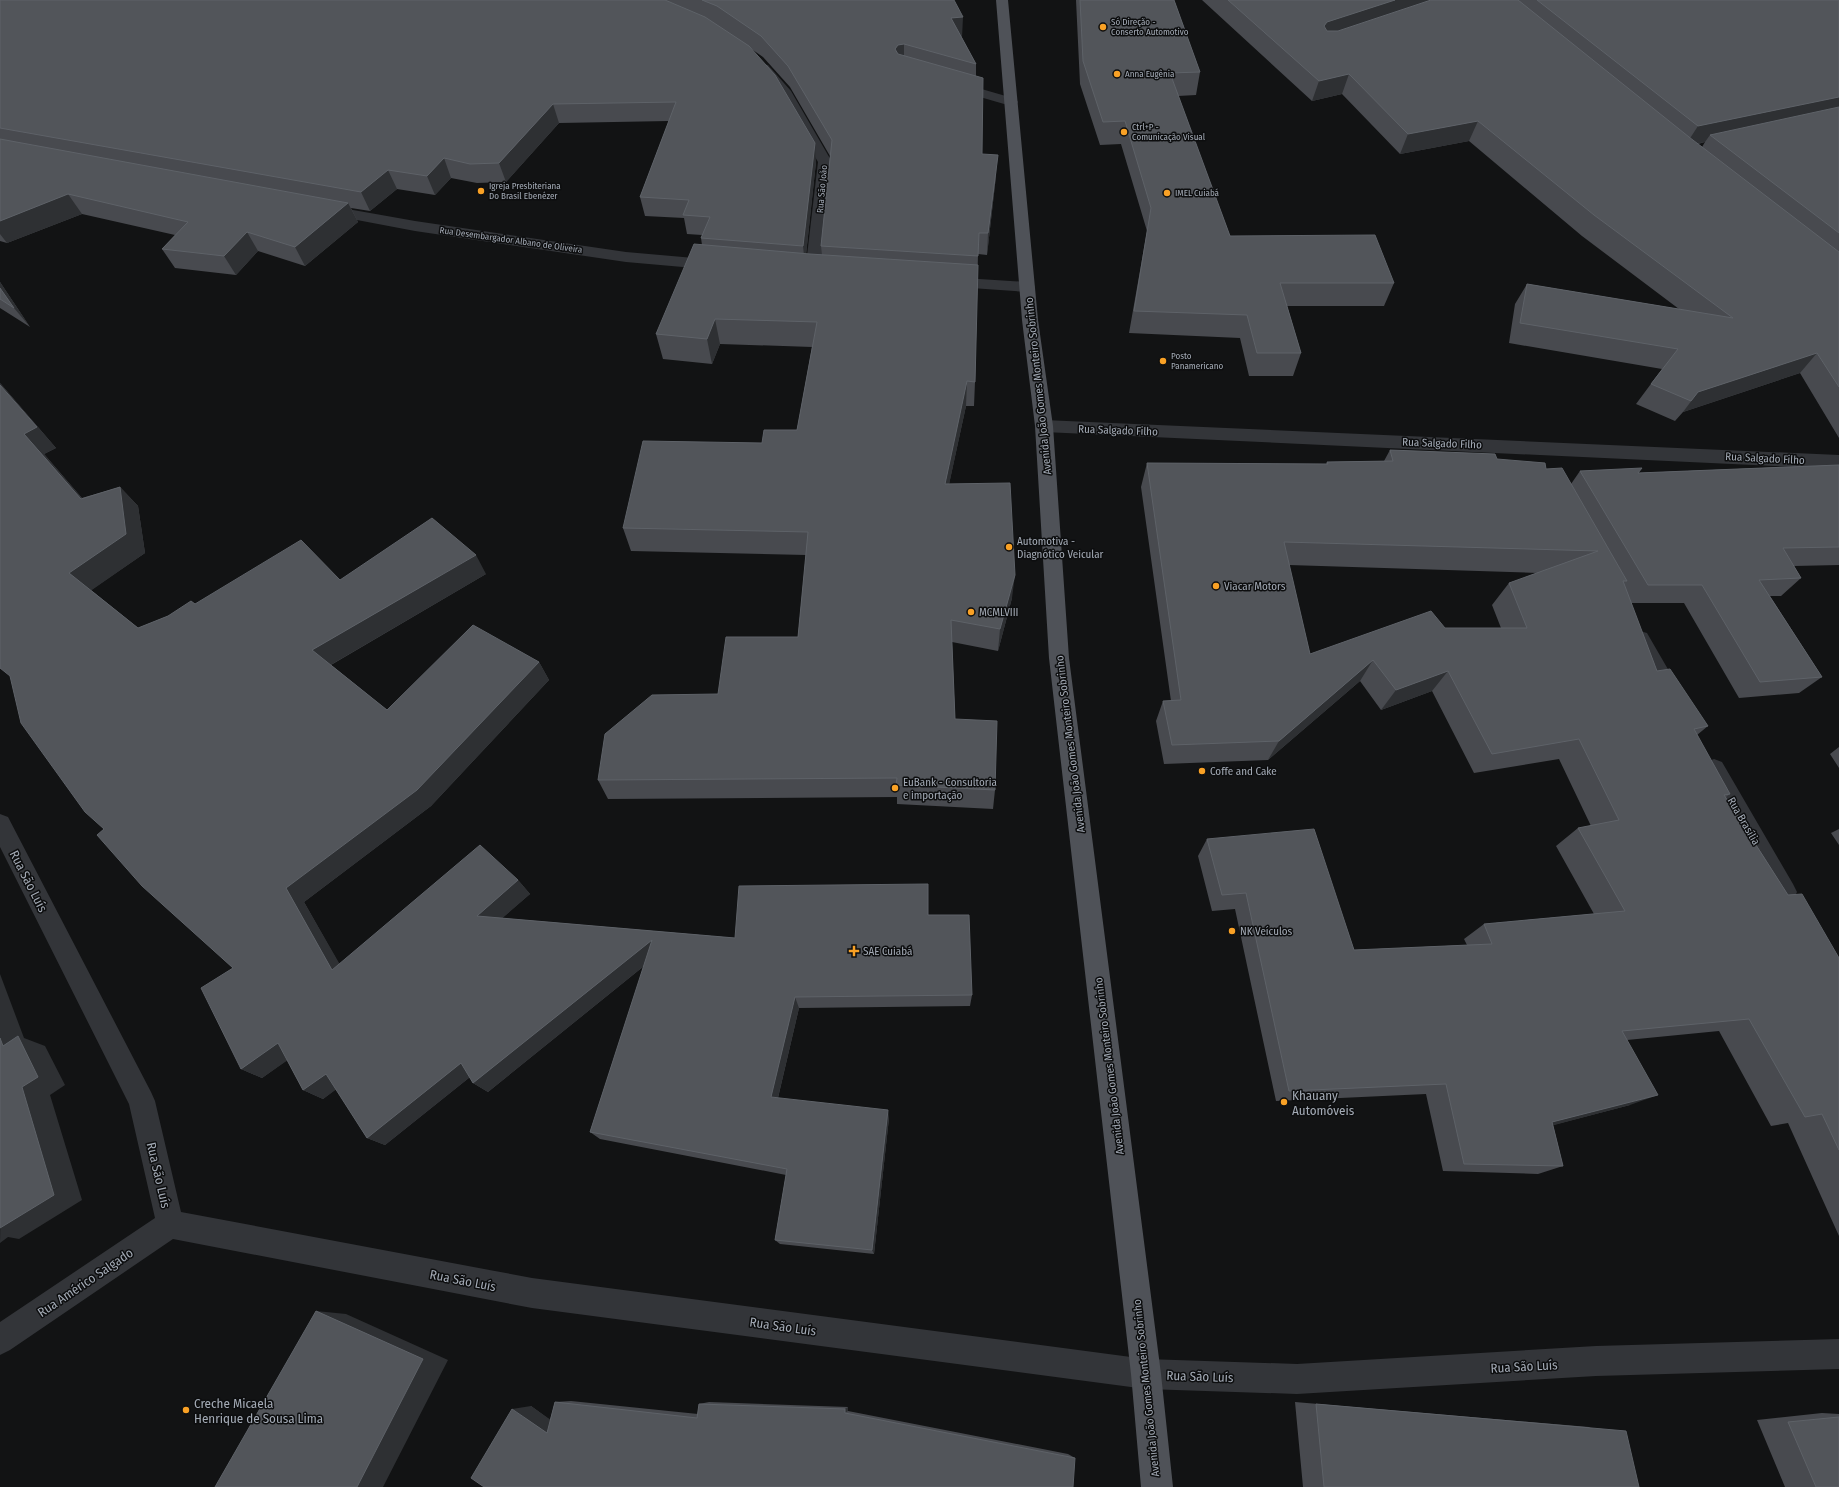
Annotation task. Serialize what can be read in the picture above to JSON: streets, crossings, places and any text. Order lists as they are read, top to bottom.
{
  "streets": {
    "main road": ["Avenida João Gomes Monteiro Sobrinho"],
    "street": [
      "Rua São João",
      "Rua Desembargador Albano de Oliveira",
      "Rua Salgado Filho",
      "Rua Brasília",
      "Rua São Luís",
      "Rua Américo Salgado"
    ]
  },
  "crossings": [
    ["Avenida João Gomes Monteiro Sobrinho", "Rua Salgado Filho"],
    ["Avenida João Gomes Monteiro Sobrinho", "Rua São Luís"],
    ["Rua São Luís", "Rua Américo Salgado"]
  ],
  "places": {
    "other": [
      "Só Direção - Conserto Automotivo",
      "Anna Eugênia",
      "Ctrl+P - Comunicação Visual",
      "Igreja Presbiteriana Do Brasil Ebenézer",
      "IMEL Cuiabá",
      "Posto Panamericano",
      "Automotiva - Diagnótico Veicular",
      "Viacar Motors",
      "MCMLVIII",
      "Coffe and Cake",
      "EuBank - Consultoria e importação",
      "NK Veículos",
      "Khauany Automóveis",
      "Creche Micaela Henrique de Sousa Lima"
    ],
    "health": ["SAE Cuiabá"]
  }
}
